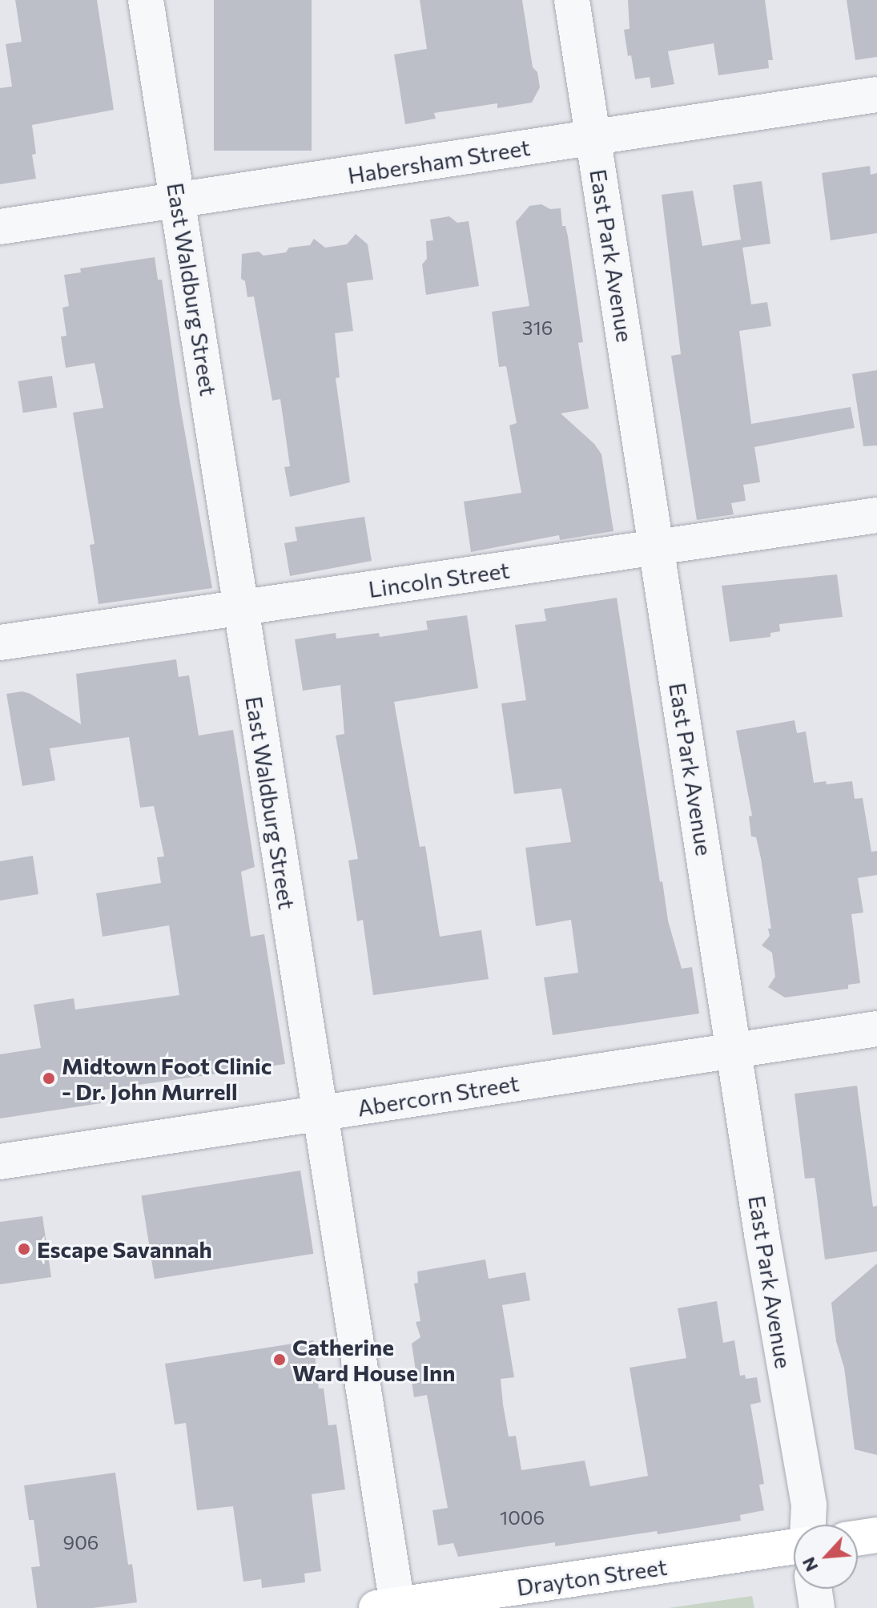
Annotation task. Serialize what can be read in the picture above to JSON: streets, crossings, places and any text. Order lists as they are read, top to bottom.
{
  "streets": {
    "main road": ["Drayton Street"],
    "street": [
      "Habersham Street",
      "East Park Avenue",
      "East Waldburg Street",
      "Lincoln Street",
      "Abercorn Street"
    ]
  },
  "crossings": [
    ["Habersham Street", "East Park Avenue"],
    ["Habersham Street", "East Waldburg Street"],
    ["East Park Avenue", "Lincoln Street"],
    ["East Park Avenue", "Abercorn Street"],
    ["East Waldburg Street", "Lincoln Street"],
    ["East Waldburg Street", "Abercorn Street"],
    ["East Waldburg Street", "Drayton Street"]
  ],
  "places": ["Midtown Foot Clinic - Dr. John Murrell", "Escape Savannah", "Catherine Ward House Inn"],
  "house_numbers": ["316", "1006", "906"],
  "north": "bottom left"
}
